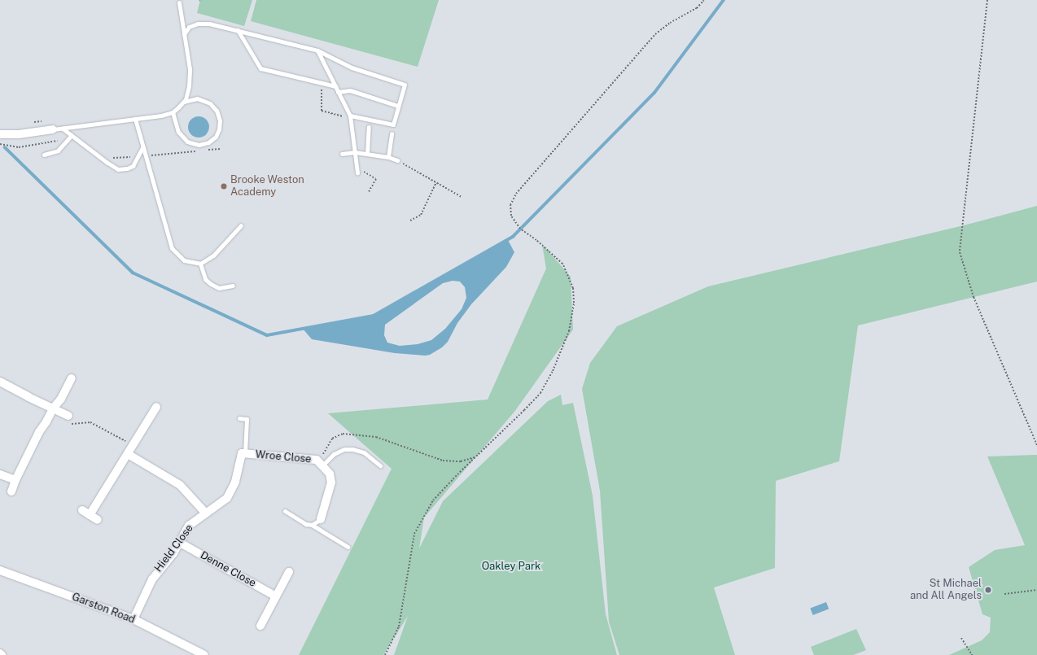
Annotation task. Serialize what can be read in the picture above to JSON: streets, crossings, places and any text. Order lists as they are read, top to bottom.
{
  "streets": {
    "street": [
      "Wroe Close",
      "Hield Close",
      "Denne Close",
      "Garston Road"
    ]
  },
  "crossings": [
    ["Wroe Close", "Hield Close"],
    ["Hield Close", "Denne Close"],
    ["Hield Close", "Garston Road"]
  ],
  "parks": ["Oakley Park"],
  "places": ["Brooke Weston Academy", "St Michael and All Angels"]
}
